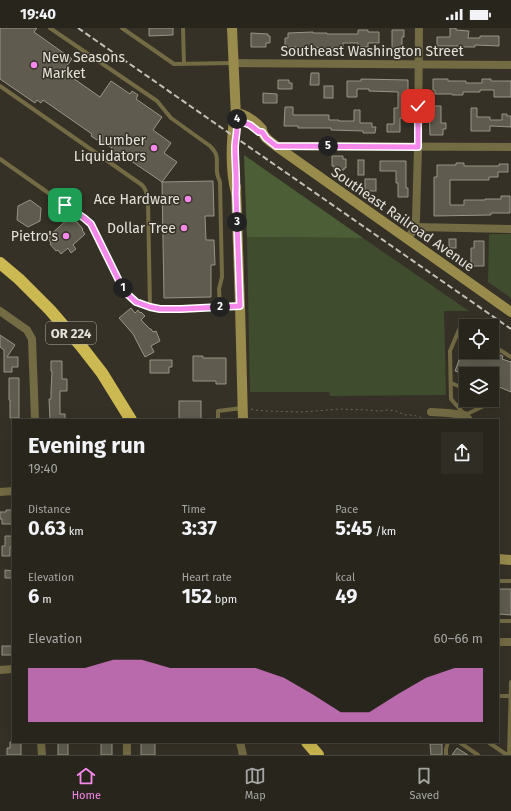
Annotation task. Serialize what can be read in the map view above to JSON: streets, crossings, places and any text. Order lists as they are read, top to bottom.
{
  "streets": {
    "highway": ["OR 224"],
    "street": ["Southeast Washington Street", "Southeast Railroad Avenue"]
  },
  "places": [
    "New Seasons Market",
    "Lumber Liquidators",
    "Ace Hardware",
    "Dollar Tree",
    "Pietro's"
  ],
  "page": {
    "status": "19:40",
    "pins": [
      "4",
      "5",
      "3",
      "1",
      "2"
    ],
    "heading": ["Evening run", "19:40"],
    "stats": [
      ["Distance", "0.63 km"],
      ["Time", "3:37"],
      ["Pace", "5:45 /km"],
      ["Elevation", "6 m"],
      ["Heart rate", "152 bpm"],
      ["kcal", "49"]
    ],
    "chart": ["Elevation", "60–66 m"],
    "tabs": ["Home", "Map", "Saved"]
  }
}
